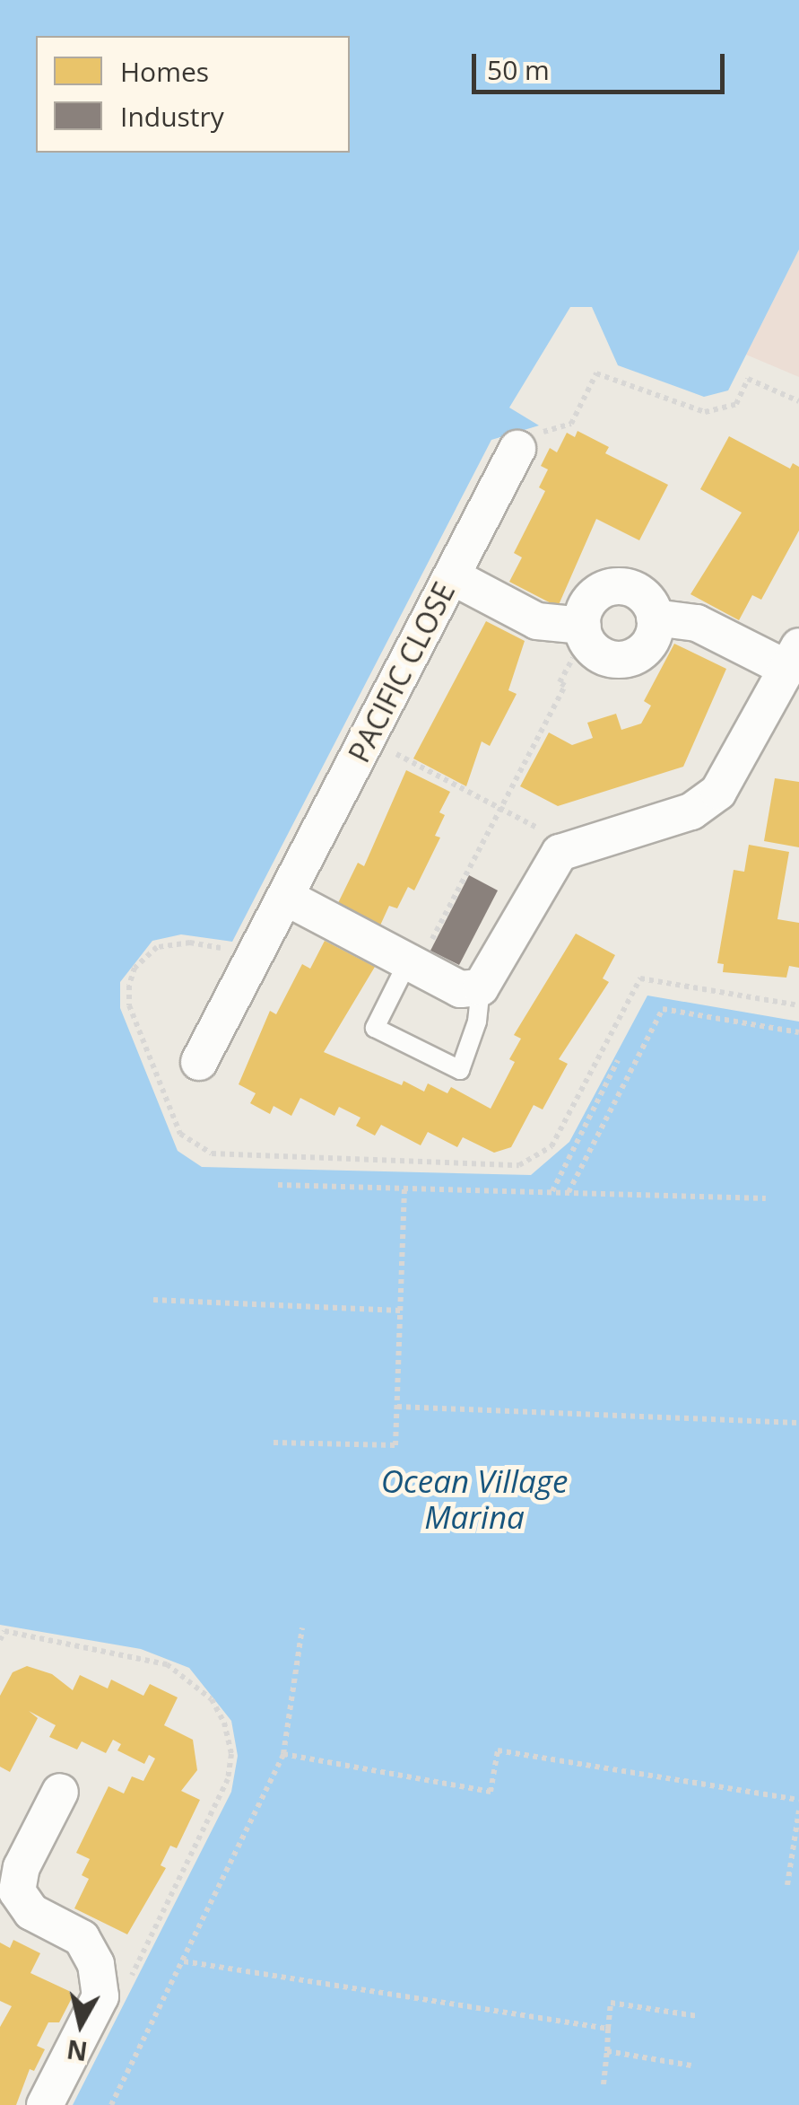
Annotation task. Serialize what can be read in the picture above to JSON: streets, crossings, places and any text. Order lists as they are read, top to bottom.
{
  "streets": {
    "street": ["PACIFIC CLOSE"]
  },
  "water": ["Ocean Village Marina"],
  "legend": ["Homes", "Industry"],
  "scale_bar": "50 m",
  "north": "bottom"
}
